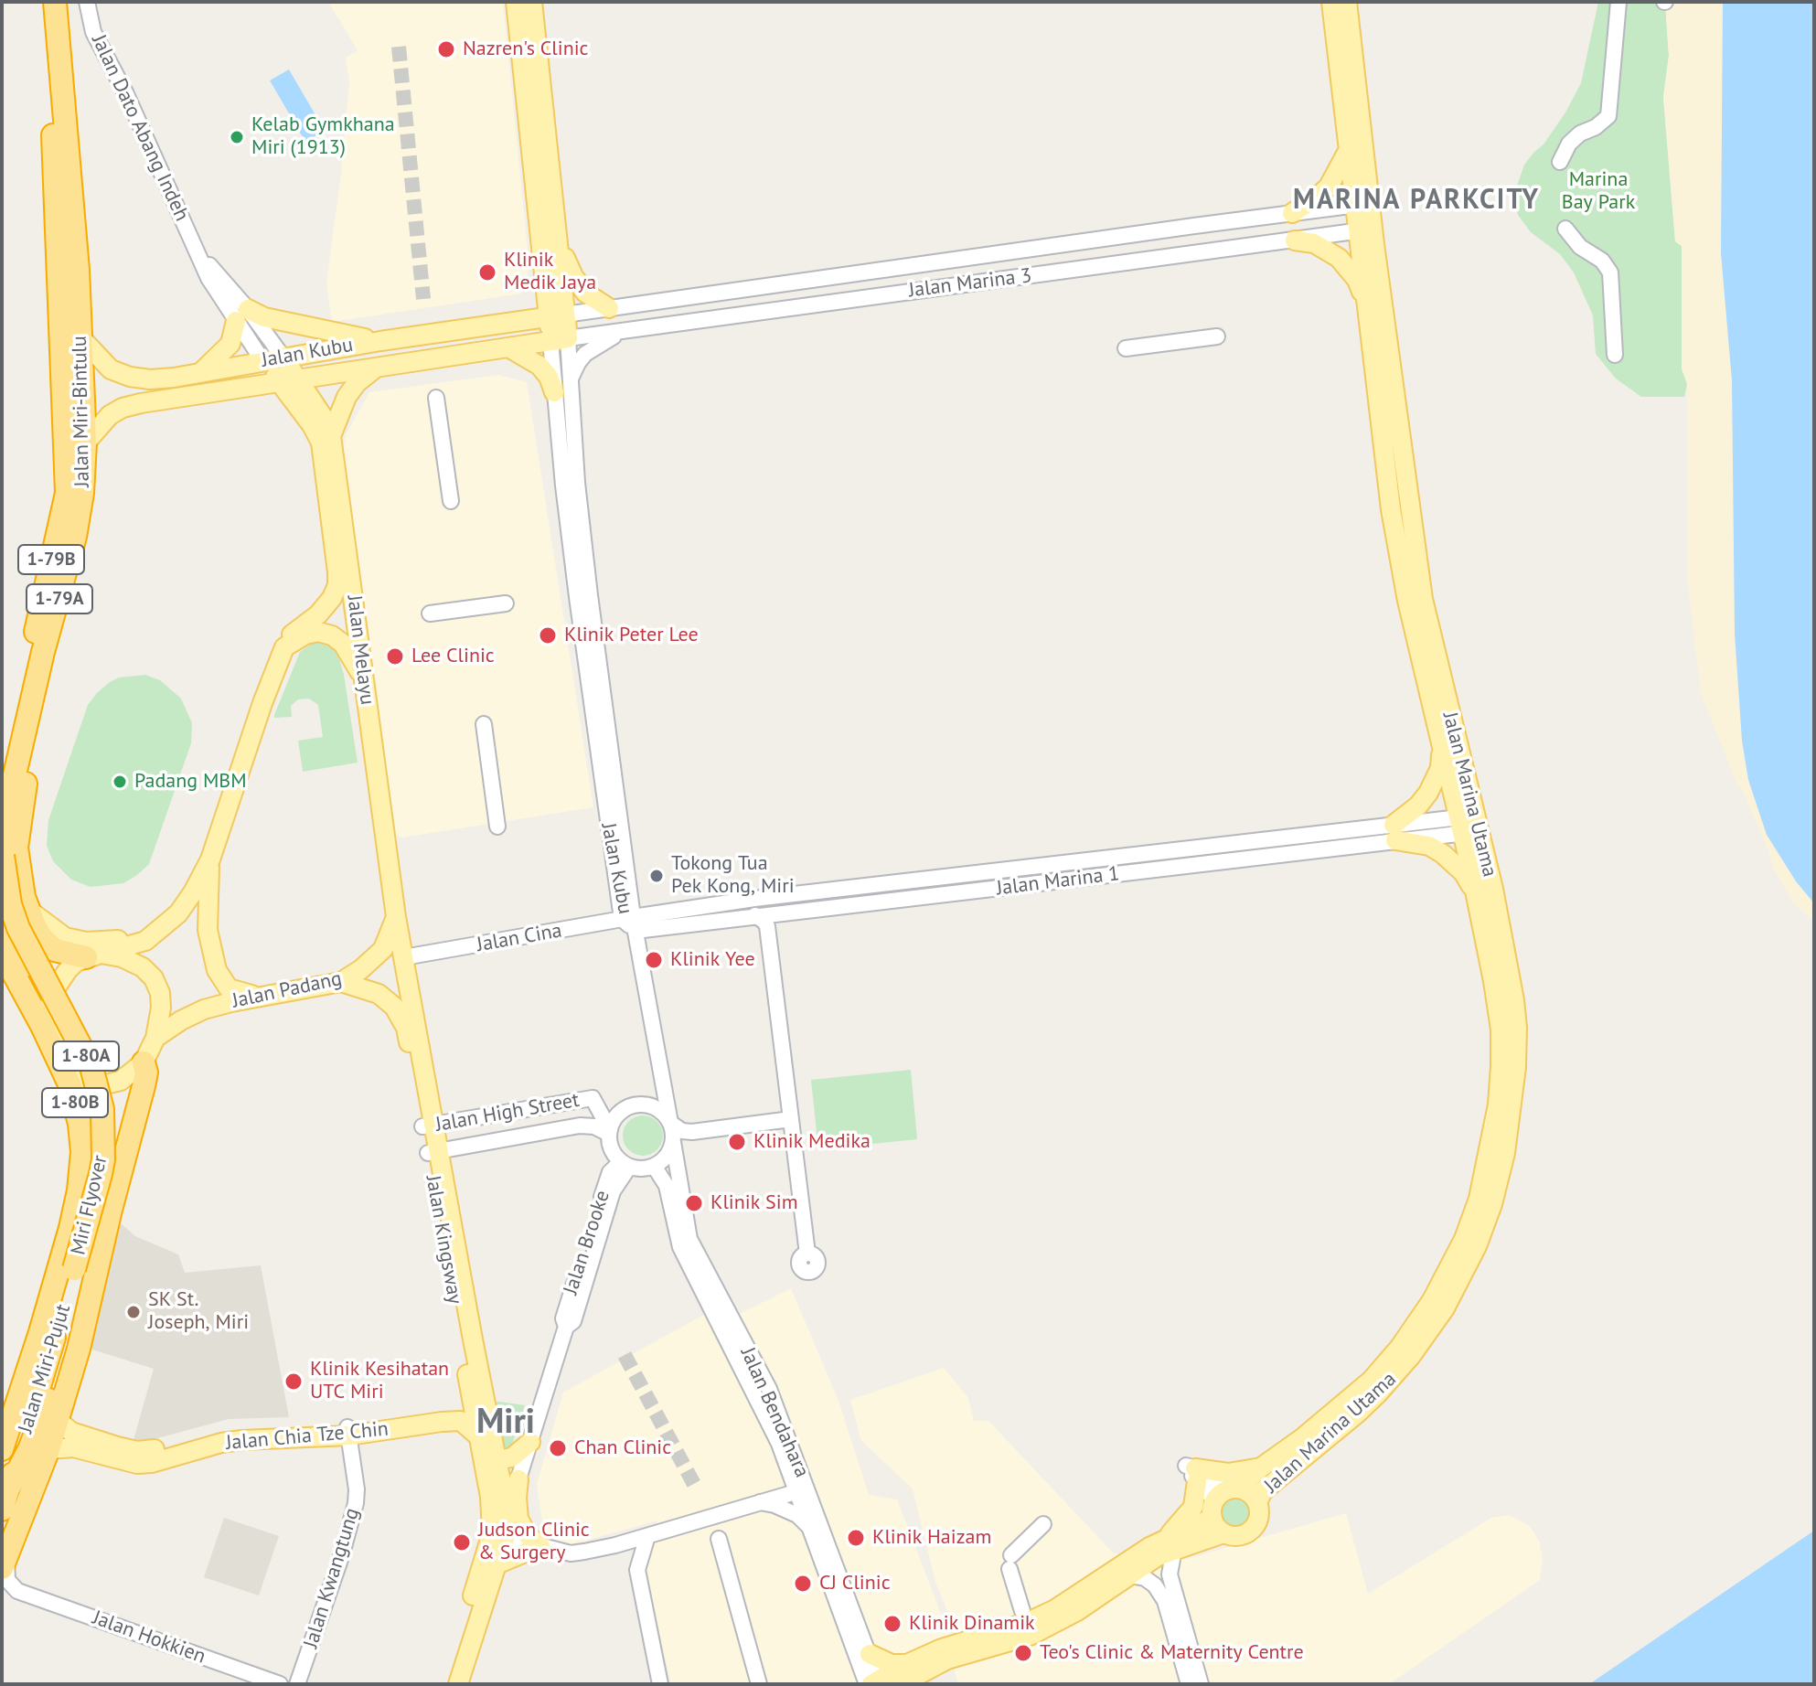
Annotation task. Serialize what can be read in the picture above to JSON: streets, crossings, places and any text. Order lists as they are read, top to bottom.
{
  "streets": {
    "highway": [
      "Jalan Miri-Bintulu",
      "1-79B",
      "1-79A",
      "1-80A",
      "1-80B",
      "Miri Flyover",
      "Jalan Miri-Pujut"
    ],
    "main road": [
      "Jalan Kubu",
      "Jalan Melayu",
      "Jalan Marina Utama",
      "Jalan Padang",
      "Jalan Kingsway",
      "Jalan Chia Tze Chin"
    ],
    "street": [
      "Jalan Dato Abang Indeh",
      "Jalan Marina 3",
      "Jalan Marina 1",
      "Jalan Cina",
      "Jalan High Street",
      "Jalan Brooke",
      "Jalan Bendahara",
      "Jalan Kwangtung",
      "Jalan Hokkien"
    ]
  },
  "crossings": [
    ["Jalan Dato Abang Indeh", "Jalan Kubu"],
    ["Jalan Dato Abang Indeh", "Jalan Melayu"],
    ["Jalan Marina 3", "Jalan Kubu"],
    ["Jalan Marina 3", "Jalan Marina Utama"],
    ["Jalan Kubu", "Jalan Miri-Bintulu"],
    ["Jalan Kubu", "Jalan Melayu"],
    ["Jalan Kubu", "Jalan Marina 1"],
    ["Jalan Kubu", "Jalan Cina"],
    ["Jalan Miri-Bintulu", "Miri Flyover"],
    ["Jalan Melayu", "Jalan Cina"],
    ["Jalan Melayu", "Jalan Padang"],
    ["Jalan Melayu", "Jalan Kingsway"],
    ["Jalan Marina Utama", "Jalan Marina 1"],
    ["Jalan Marina 1", "Jalan Cina"],
    ["Jalan Cina", "Jalan Kingsway"],
    ["Jalan Padang", "1-80B"],
    ["Jalan Padang", "Jalan Kingsway"],
    ["1-80B", "Miri Flyover"],
    ["1-80B", "Jalan Miri-Pujut"],
    ["Jalan High Street", "Jalan Kingsway"],
    ["Jalan High Street", "Jalan Brooke"],
    ["Jalan High Street", "Jalan Bendahara"],
    ["Miri Flyover", "Jalan Miri-Pujut"],
    ["Jalan Kingsway", "Jalan Brooke"],
    ["Jalan Kingsway", "Jalan Chia Tze Chin"],
    ["Jalan Brooke", "Jalan Bendahara"],
    ["Jalan Chia Tze Chin", "Jalan Kwangtung"]
  ],
  "districts": ["MARINA PARKCITY", "Miri"],
  "parks": ["Marina Bay Park"],
  "places": [
    "Nazren's Clinic",
    "Kelab Gymkhana Miri (1913)",
    "Klinik Medik Jaya",
    "Klinik Peter Lee",
    "Lee Clinic",
    "Padang MBM",
    "Tokong Tua Pek Kong, Miri",
    "Klinik Yee",
    "Klinik Medika",
    "Klinik Sim",
    "SK St. Joseph, Miri",
    "Klinik Kesihatan UTC Miri",
    "Chan Clinic",
    "Klinik Haizam",
    "Judson Clinic & Surgery",
    "CJ Clinic",
    "Klinik Dinamik",
    "Teo's Clinic & Maternity Centre"
  ]
}
